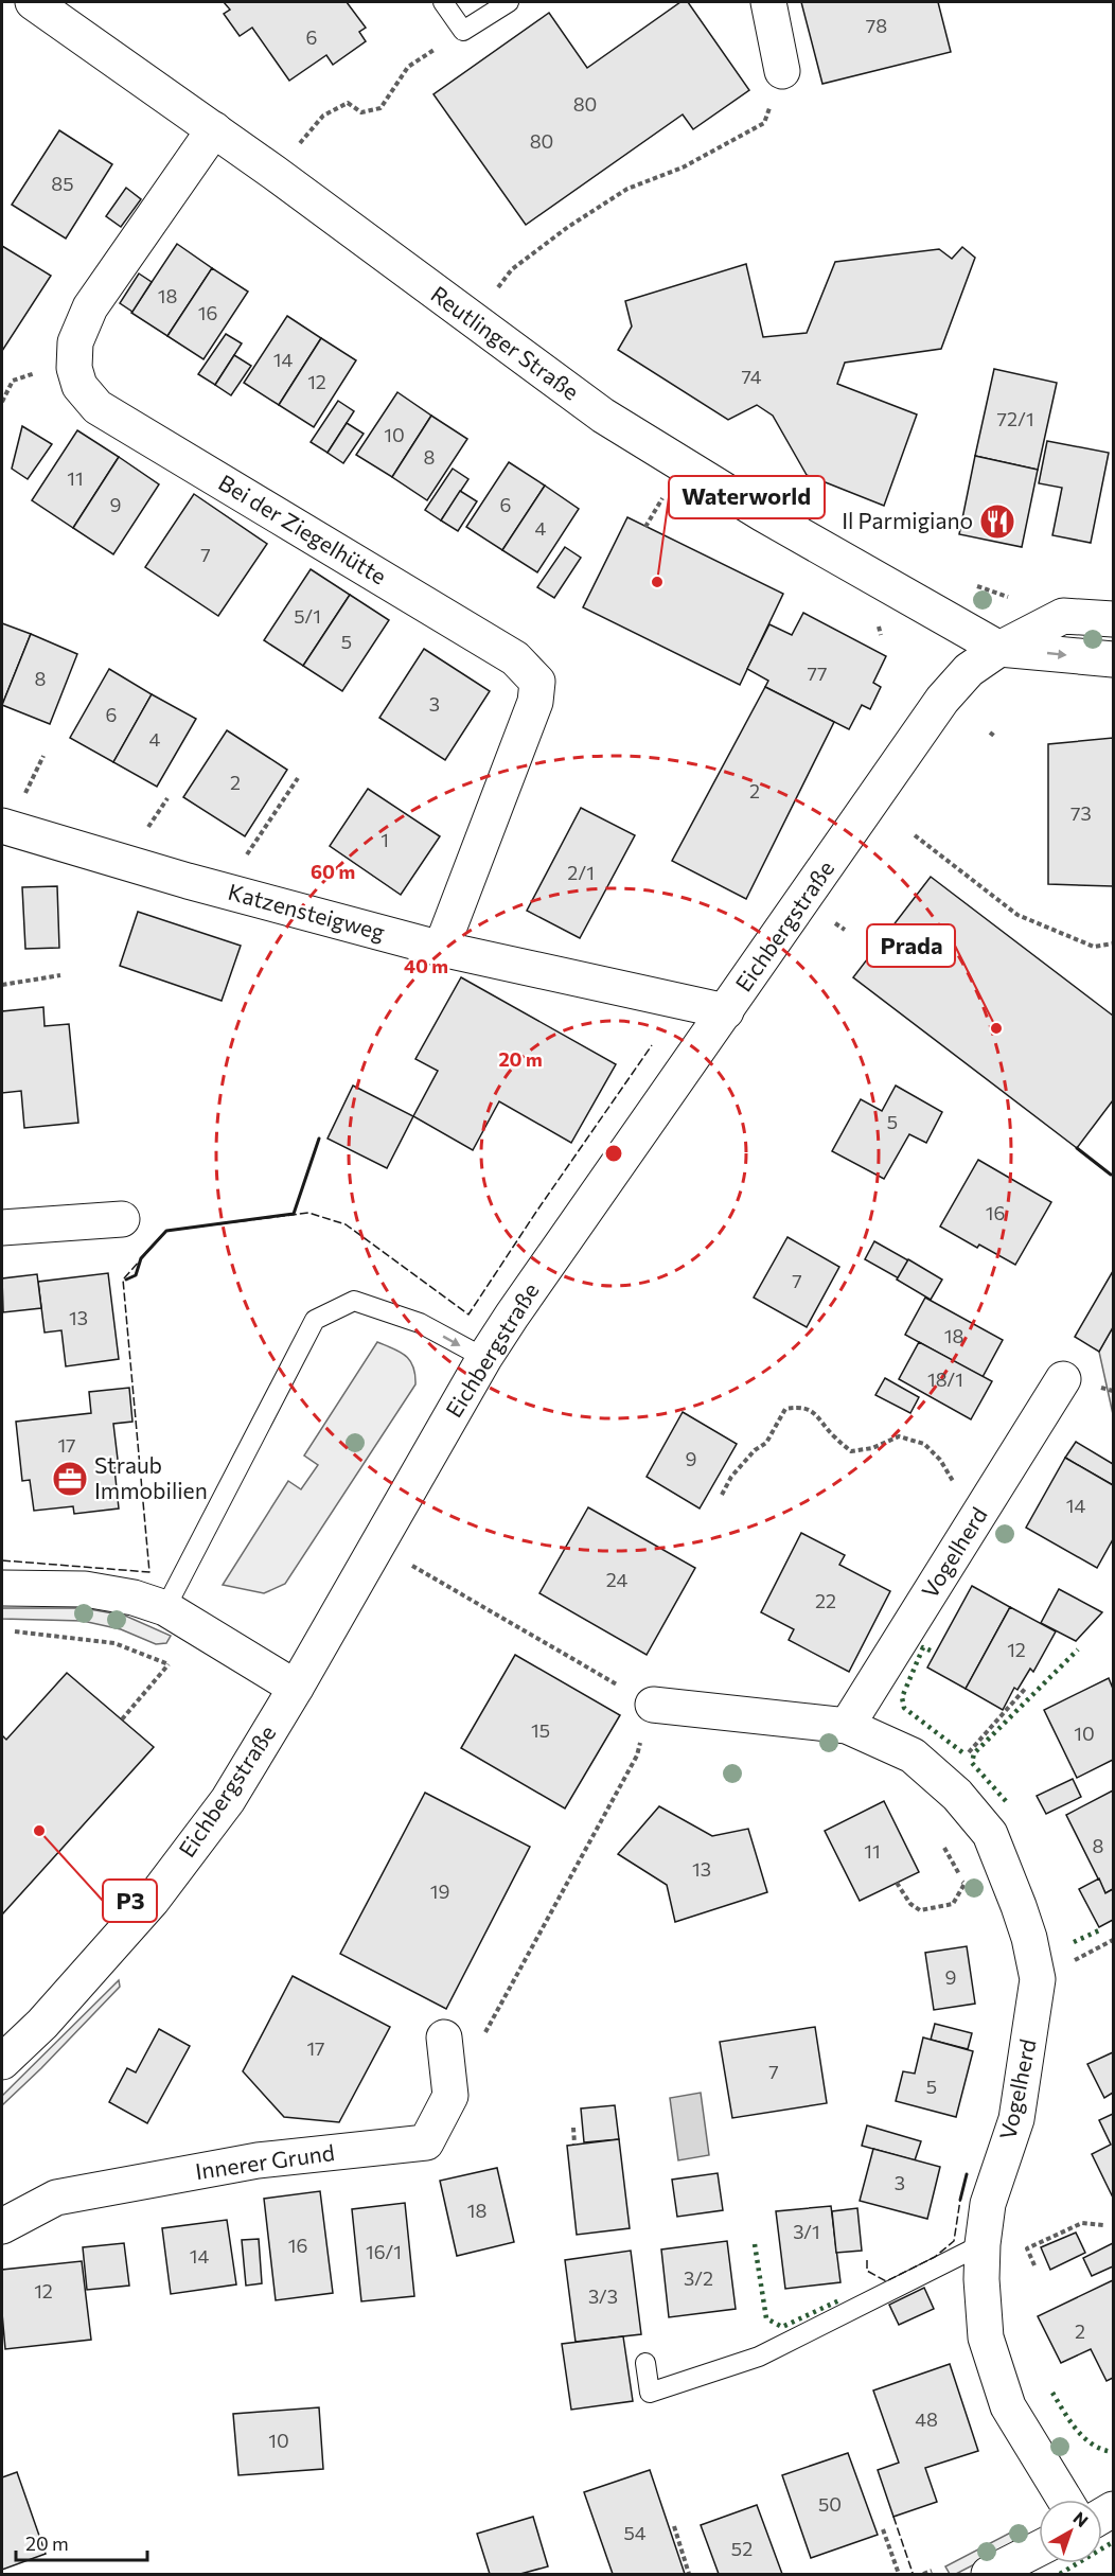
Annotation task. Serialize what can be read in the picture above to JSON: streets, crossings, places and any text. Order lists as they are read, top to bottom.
{
  "streets": {
    "street": [
      "Reutlinger Straße",
      "Bei der Ziegelhütte",
      "Katzensteigweg",
      "Eichbergstraße",
      "Vogelherd",
      "Innerer Grund"
    ]
  },
  "crossings": [
    ["Reutlinger Straße", "Bei der Ziegelhütte"],
    ["Reutlinger Straße", "Eichbergstraße"],
    ["Bei der Ziegelhütte", "Katzensteigweg"],
    ["Katzensteigweg", "Eichbergstraße"]
  ],
  "places": {
    "restaurant": ["Il Parmigiano"],
    "other": ["Waterworld", "Prada", "P3"],
    "office": ["Straub Immobilien"]
  },
  "house_numbers": [
    "78",
    "6",
    "80",
    "80",
    "85",
    "18",
    "16",
    "14",
    "74",
    "12",
    "72/1",
    "10",
    "8",
    "11",
    "9",
    "6",
    "4",
    "7",
    "5/1",
    "5",
    "77",
    "8",
    "3",
    "6",
    "4",
    "2",
    "2",
    "73",
    "1",
    "2/1",
    "5",
    "16",
    "7",
    "13",
    "18",
    "18/1",
    "17",
    "9",
    "14",
    "24",
    "22",
    "12",
    "15",
    "10",
    "8",
    "11",
    "13",
    "19",
    "9",
    "17",
    "7",
    "5",
    "3",
    "18",
    "3/1",
    "16",
    "16/1",
    "14",
    "3/2",
    "12",
    "3/3",
    "2",
    "48",
    "10",
    "50",
    "54",
    "52"
  ],
  "scale_bar": "20 m",
  "north": "top right",
  "rings": ["60 m", "40 m", "20 m"]
}
